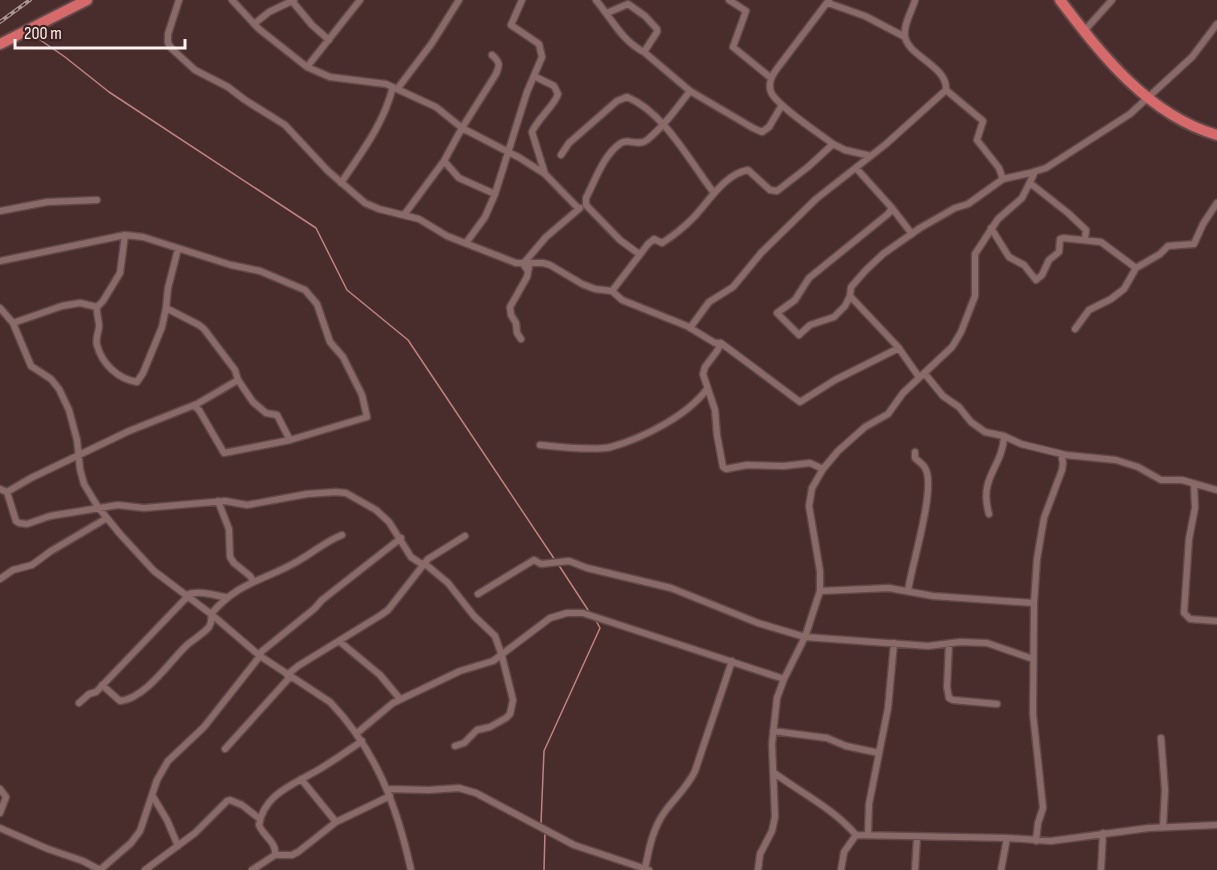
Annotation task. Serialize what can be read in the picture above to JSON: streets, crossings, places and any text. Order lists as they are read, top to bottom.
{
  "scale_bar": "200 m"
}
